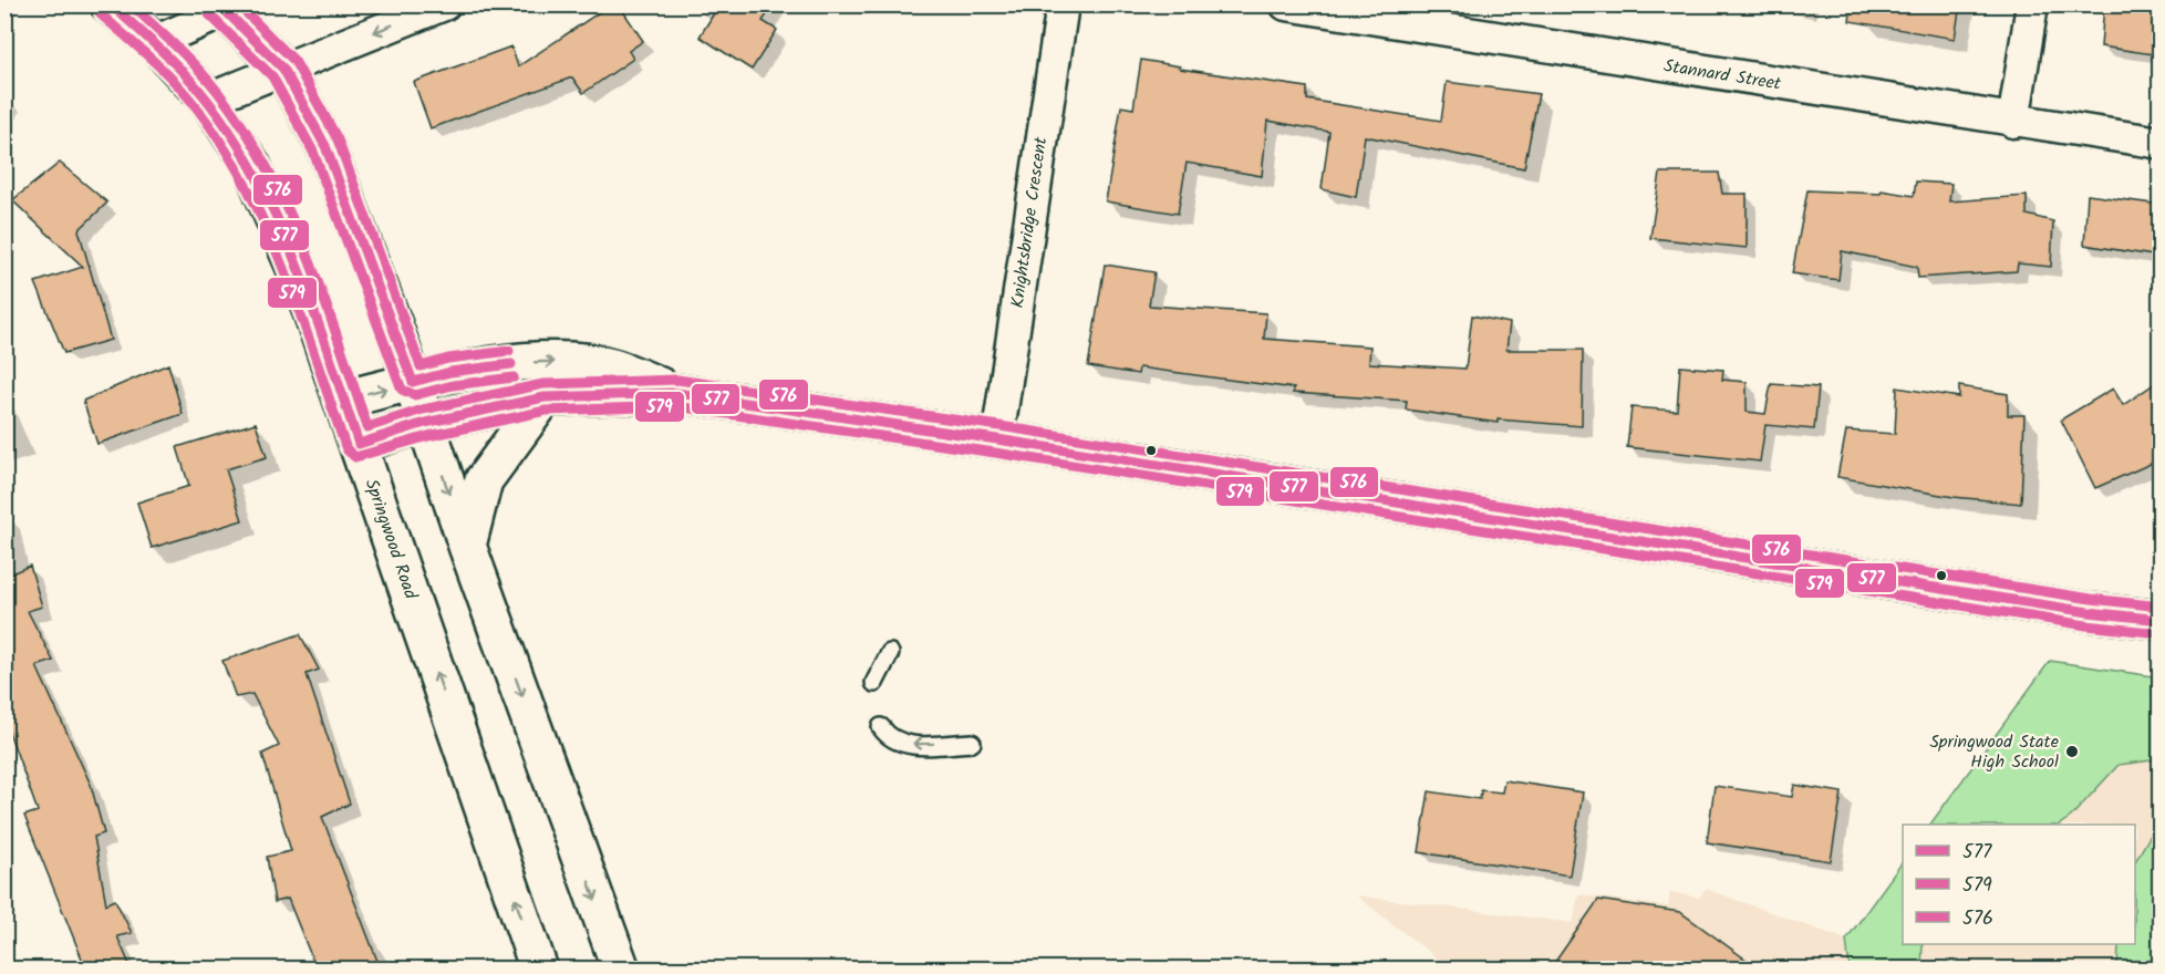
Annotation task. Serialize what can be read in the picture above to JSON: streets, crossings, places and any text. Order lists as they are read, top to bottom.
{
  "streets": {
    "main road": ["Springwood Road"],
    "street": ["Stannard Street", "Knightsbridge Crescent"]
  },
  "places": ["Springwood State High School"],
  "lines": ["transit line 577", "transit line 576", "transit line 579"],
  "legend": ["577", "579", "576"]
}
